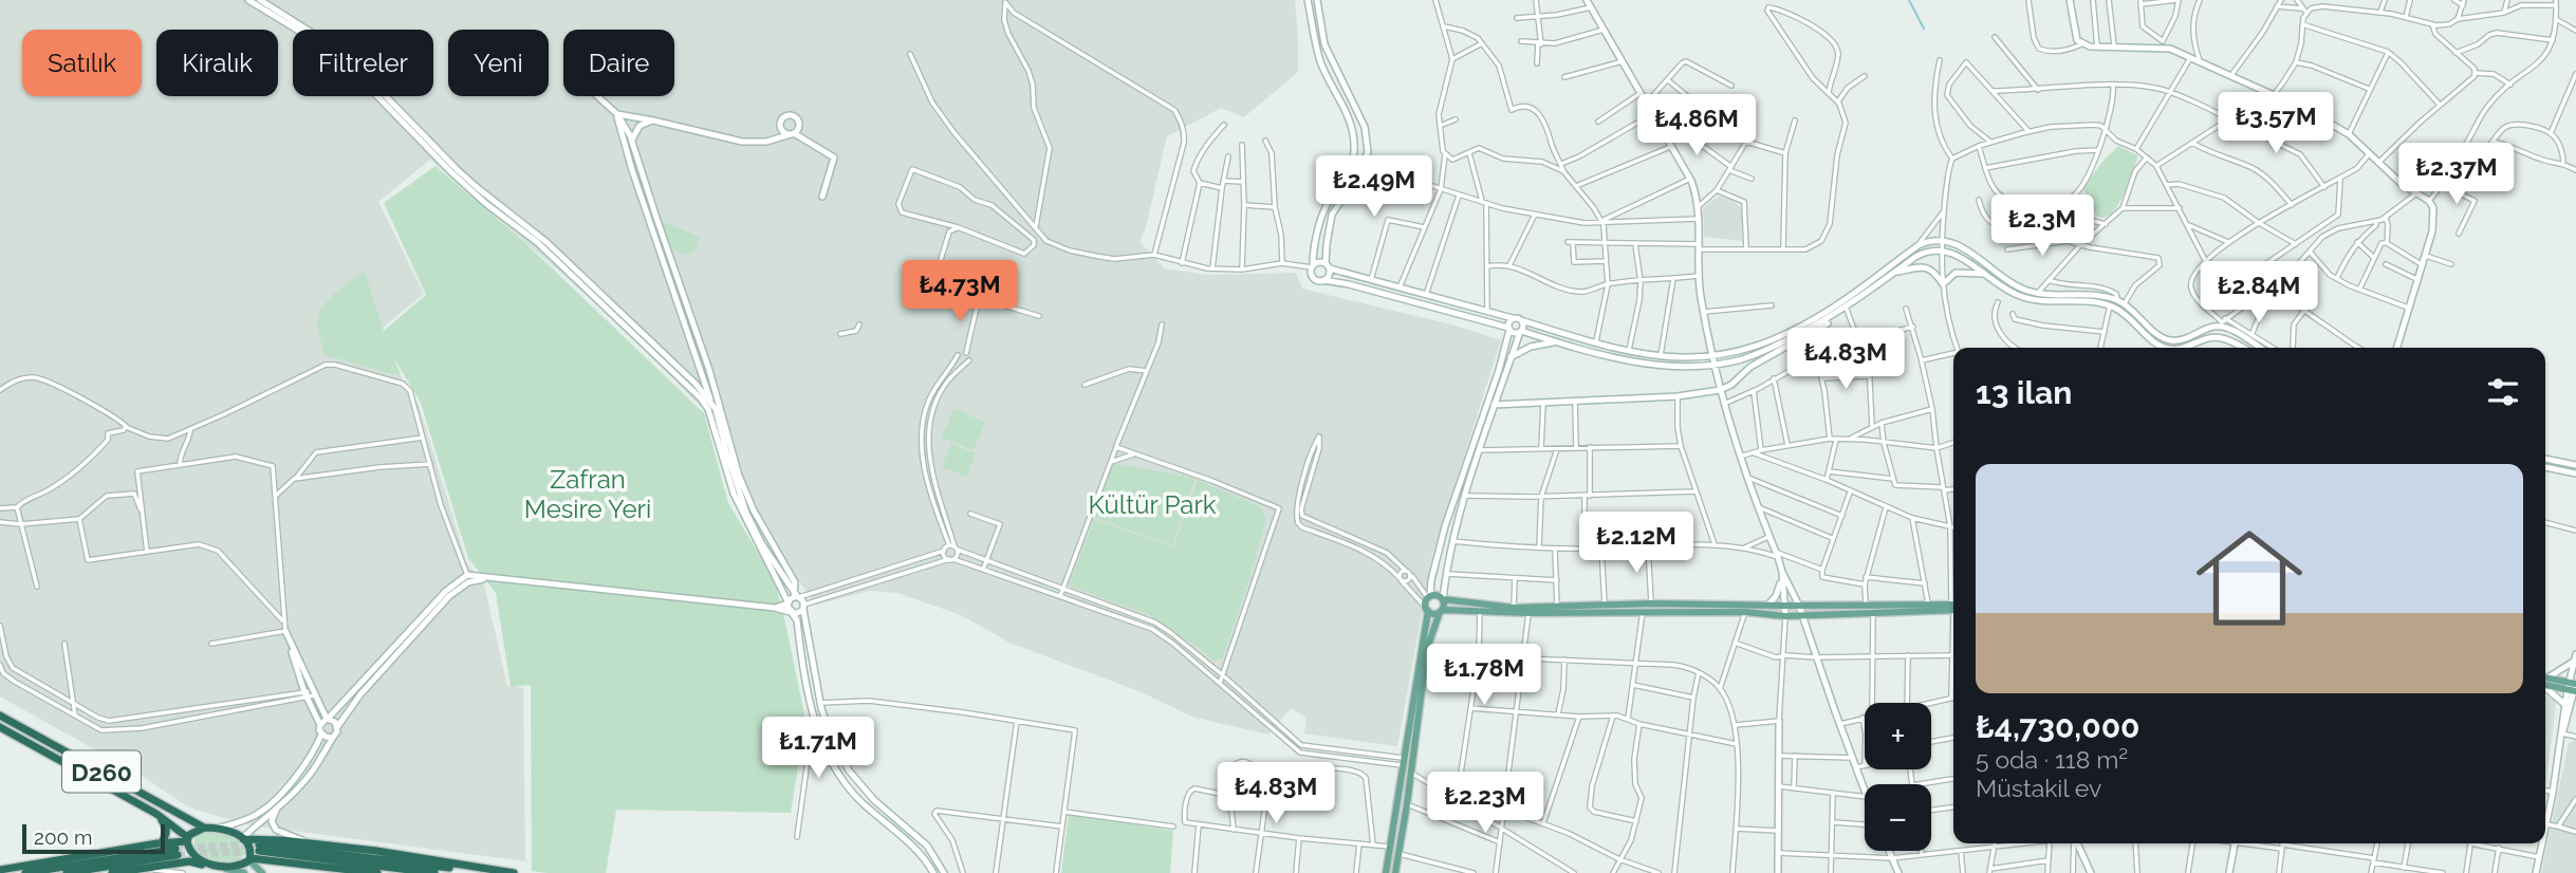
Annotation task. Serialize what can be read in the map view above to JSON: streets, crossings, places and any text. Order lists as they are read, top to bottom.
{
  "streets": {
    "highway": ["D260"]
  },
  "parks": ["Zafran Mesire Yeri", "Kültür Park"],
  "scale_bar": "200 m",
  "page": {
    "chip": [
      "Satılık",
      "Kiralık",
      "Filtreler",
      "Yeni",
      "Daire"
    ],
    "price": [
      "₺3.57M",
      "₺4.86M",
      "₺2.37M",
      "₺2.49M",
      "₺2.3M",
      "₺4.73M",
      "₺2.84M",
      "₺4.83M",
      "₺2.12M",
      "₺1.78M",
      "₺1.71M",
      "₺4.83M",
      "₺2.23M"
    ],
    "heading": "13 ilan",
    "list": [
      {
        "name": "₺4,730,000",
        "note": "5 oda · 118 m² · Müstakil ev"
      }
    ],
    "map_buttons": ["+", "−"],
    "scale": "200 m"
  }
}
